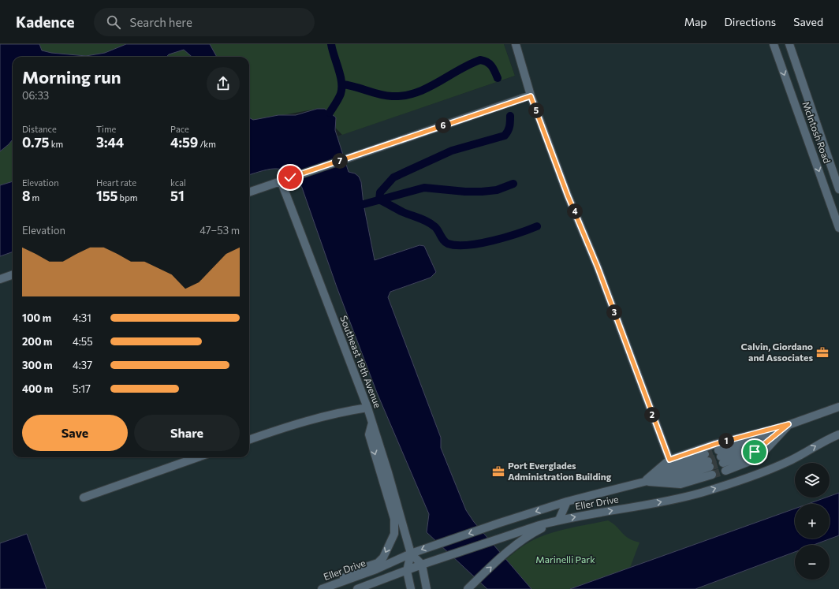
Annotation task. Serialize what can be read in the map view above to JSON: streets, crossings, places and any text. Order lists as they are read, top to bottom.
{
  "streets": {
    "street": ["McIntosh Road", "Southeast 19th Avenue", "Eller Drive"]
  },
  "crossings": [
    ["Southeast 19th Avenue", "Eller Drive"]
  ],
  "parks": ["Marinelli Park"],
  "places": {
    "office": ["Calvin, Giordano and Associates", "Port Everglades Administration Building"]
  },
  "page": {
    "header": "Kadence",
    "search": "Search here",
    "nav": ["Map", "Directions", "Saved"],
    "heading": ["Morning run", "06:33"],
    "pins": [
      "5",
      "6",
      "7",
      "4",
      "3",
      "2",
      "1"
    ],
    "stats": [
      ["Distance", "0.75 km"],
      ["Time", "3:44"],
      ["Pace", "4:59 /km"],
      ["Elevation", "8 m"],
      ["Heart rate", "155 bpm"],
      ["kcal", "51"]
    ],
    "chart": ["Elevation", "47–53 m"],
    "list": [
      {
        "name": "100 m",
        "note": "4:31"
      },
      {
        "name": "200 m",
        "note": "4:55"
      },
      {
        "name": "300 m",
        "note": "4:37"
      },
      {
        "name": "400 m",
        "note": "5:17"
      }
    ],
    "buttons": ["Save", "Share"],
    "map_buttons": ["+", "−"]
  }
}
